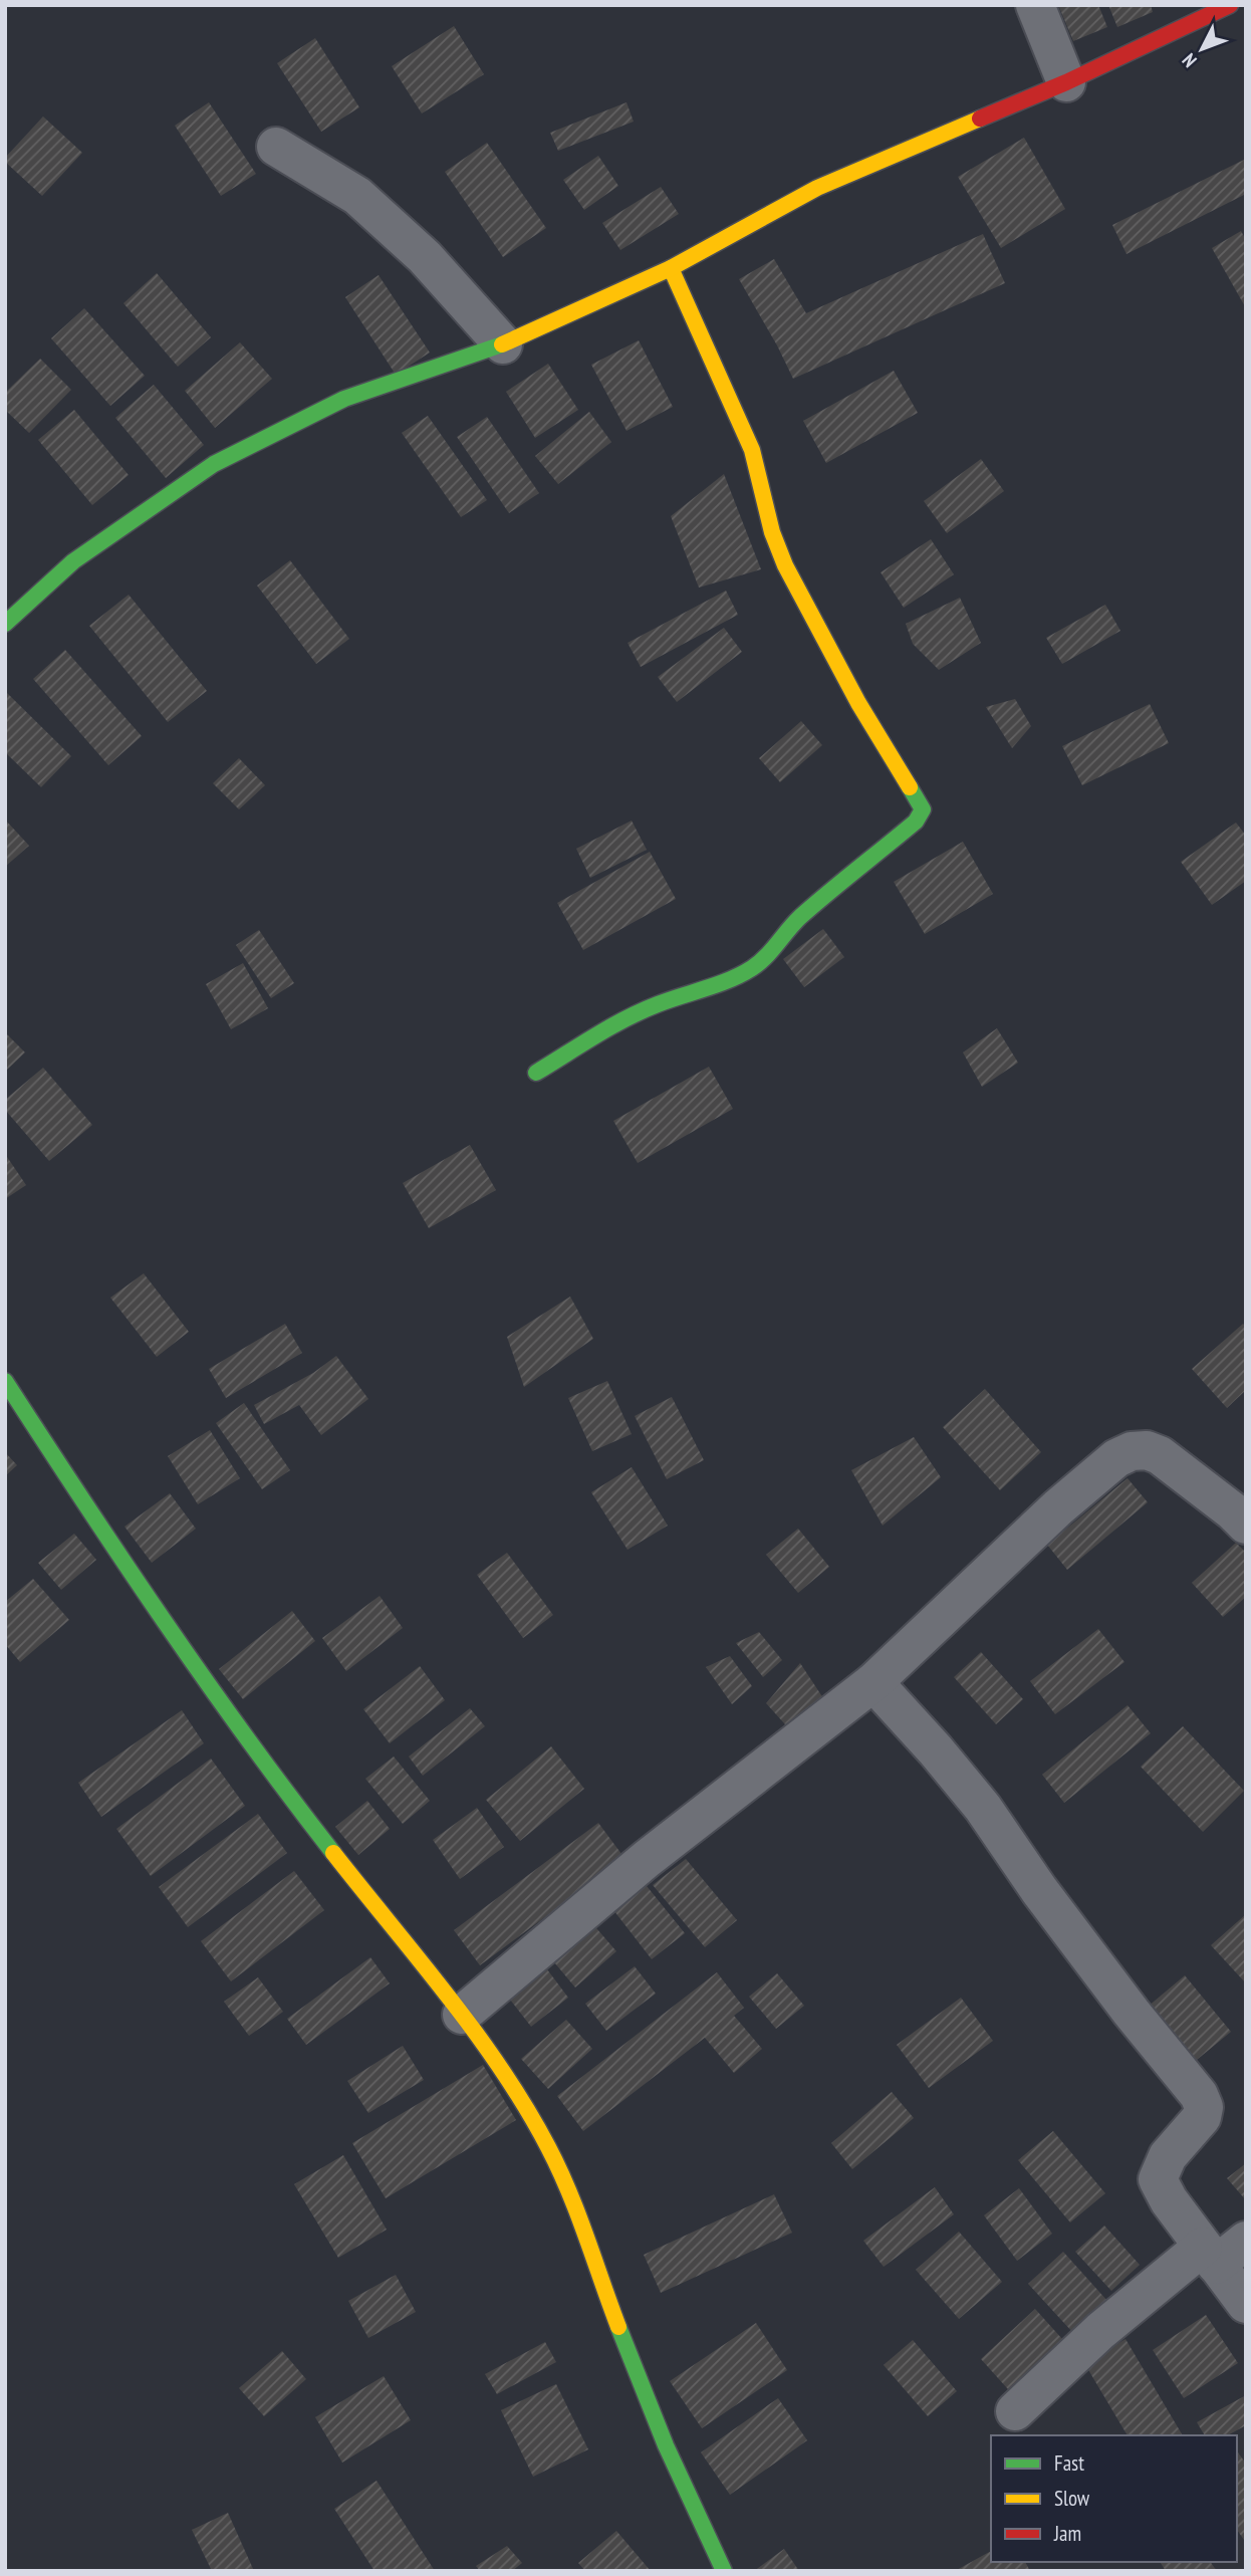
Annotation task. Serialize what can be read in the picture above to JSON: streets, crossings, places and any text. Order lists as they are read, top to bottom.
{
  "legend": ["Fast", "Slow", "Jam"],
  "north": "bottom left"
}
